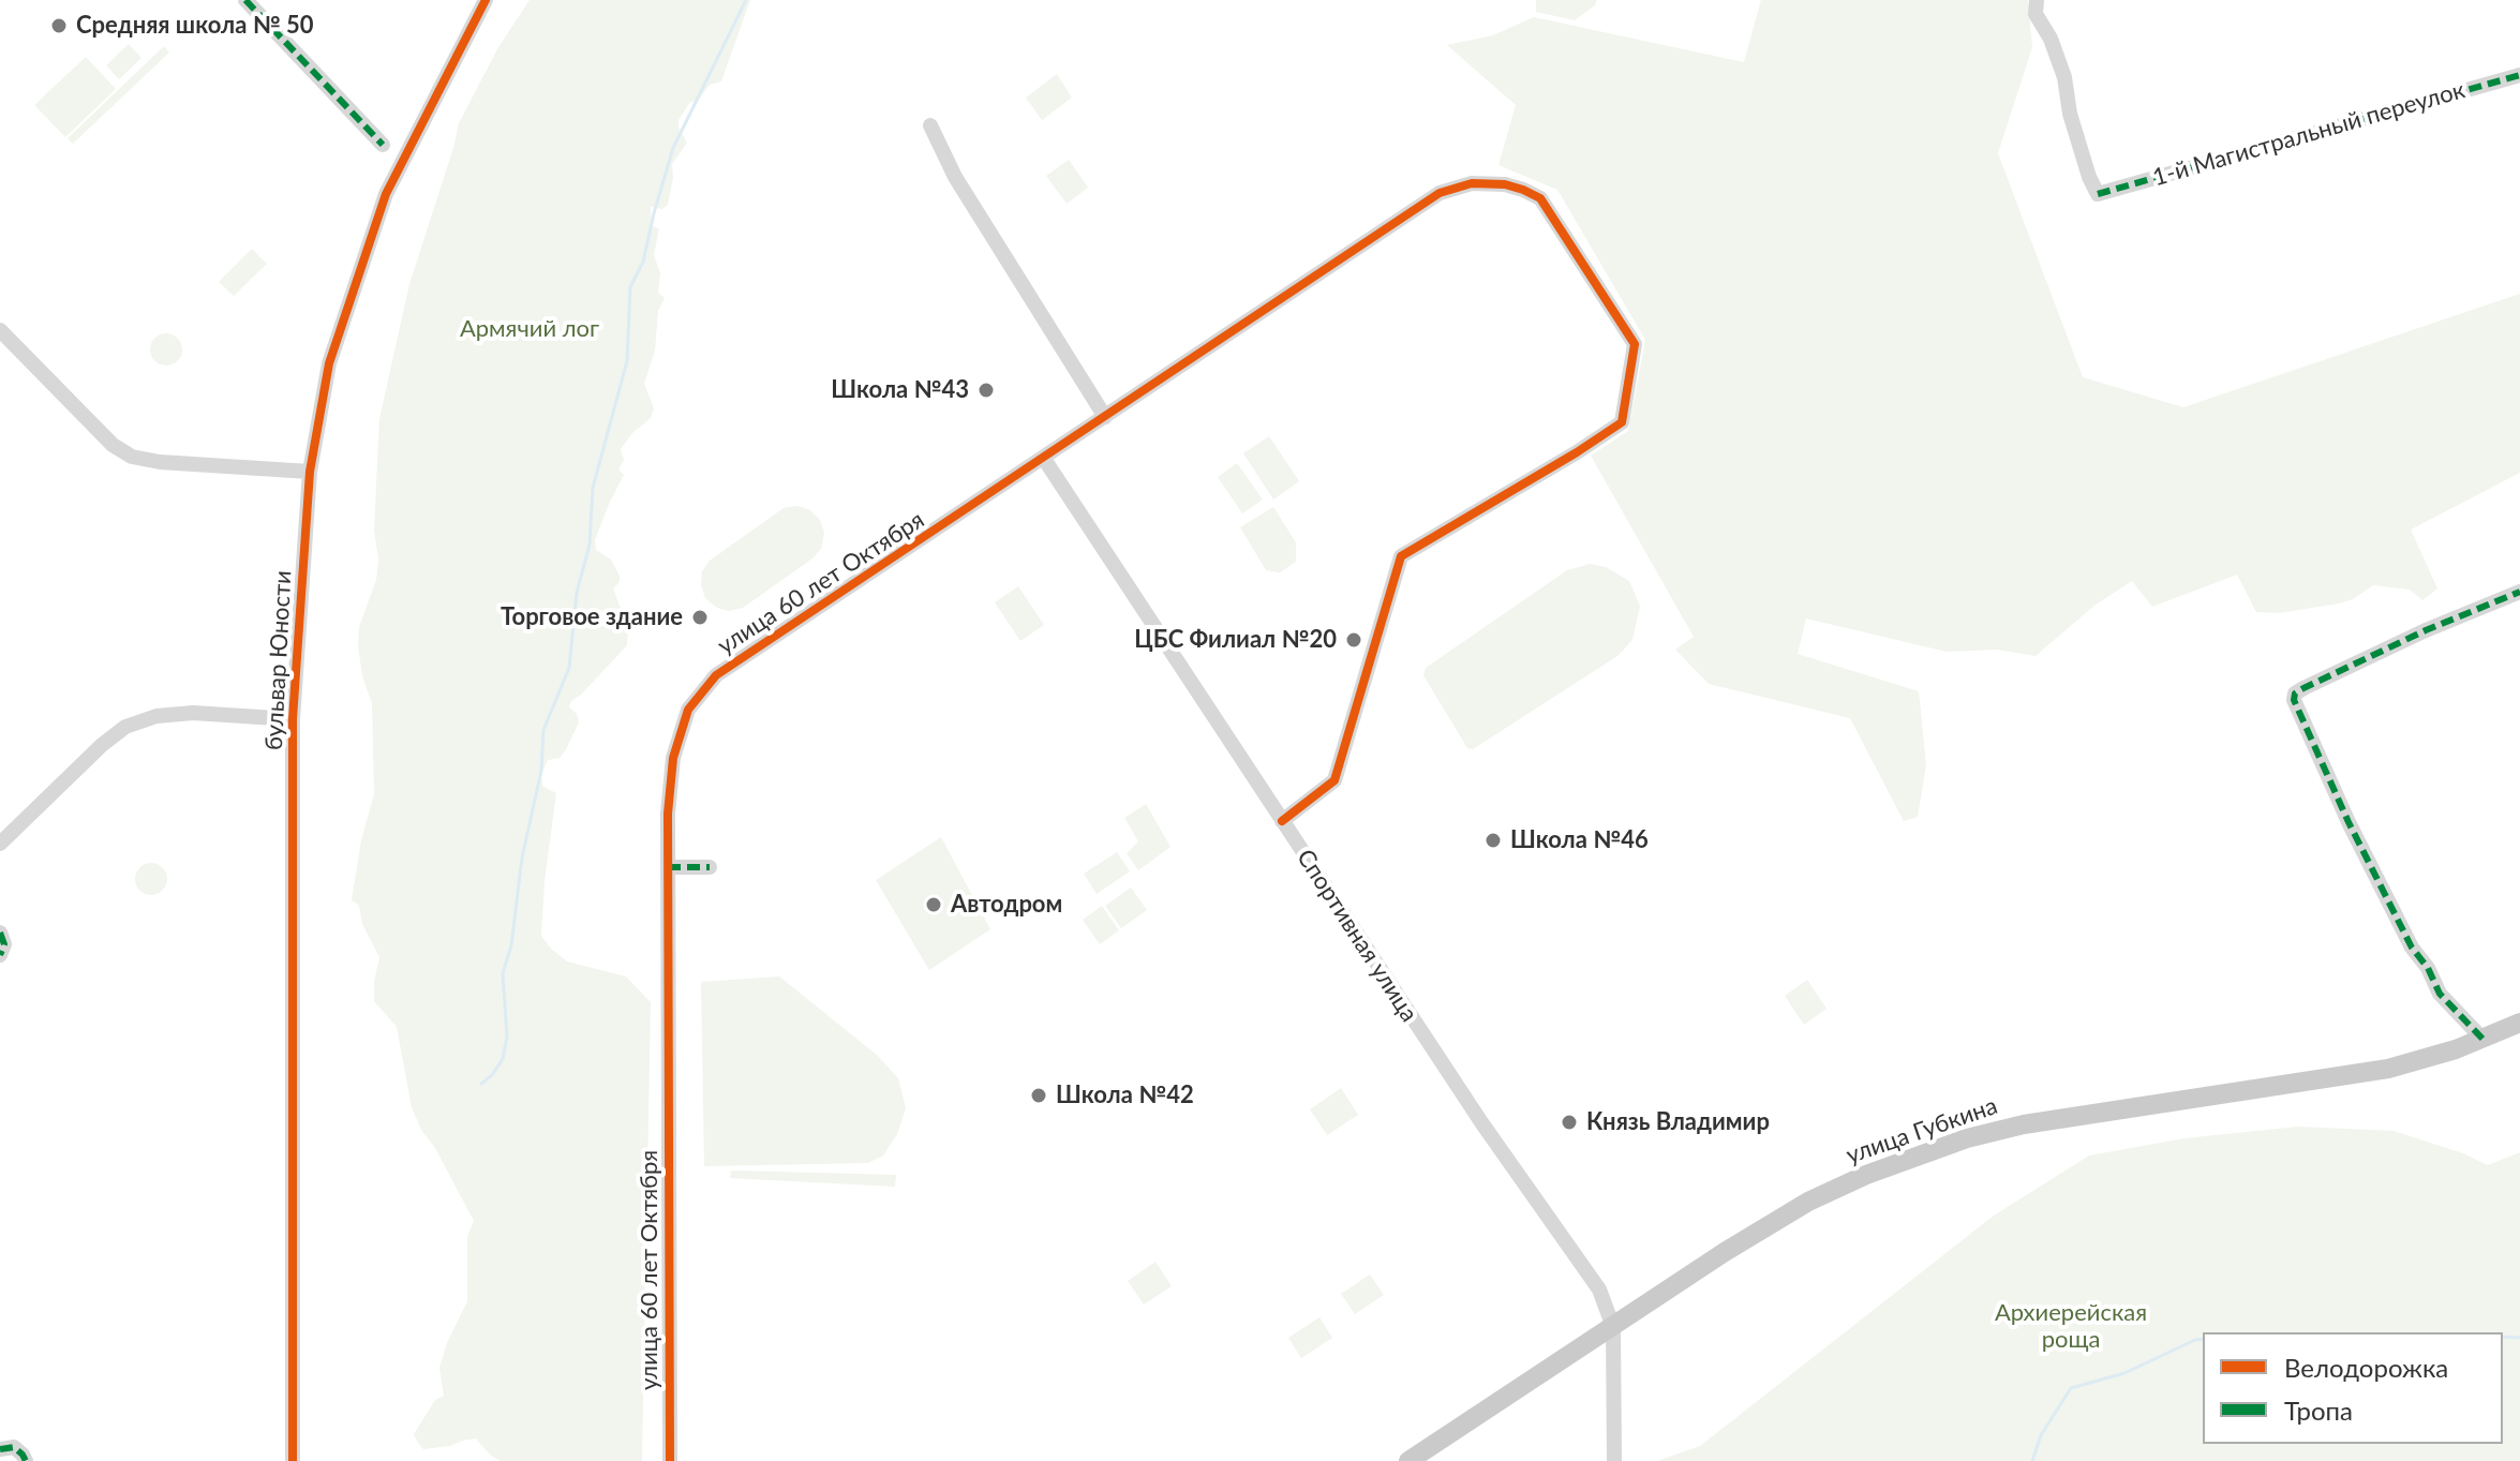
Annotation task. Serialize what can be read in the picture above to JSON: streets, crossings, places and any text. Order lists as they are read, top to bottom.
{
  "streets": {
    "main road": ["улица Губкина"],
    "street": [
      "1-й Магистральный переулок",
      "улица 60 лет Октября",
      "бульвар Юности",
      "Спортивная улица"
    ]
  },
  "crossings": [
    ["улица 60 лет Октября", "Спортивная улица"],
    ["Спортивная улица", "улица Губкина"]
  ],
  "parks": ["Армячий лог", "Архиерейская роща"],
  "places": [
    "Средняя школа № 50",
    "Школа №43",
    "Торговое здание",
    "ЦБС Филиал №20",
    "Школа №46",
    "Автодром",
    "Школа №42",
    "Князь Владимир"
  ],
  "legend": ["Велодорожка", "Тропа"]
}
